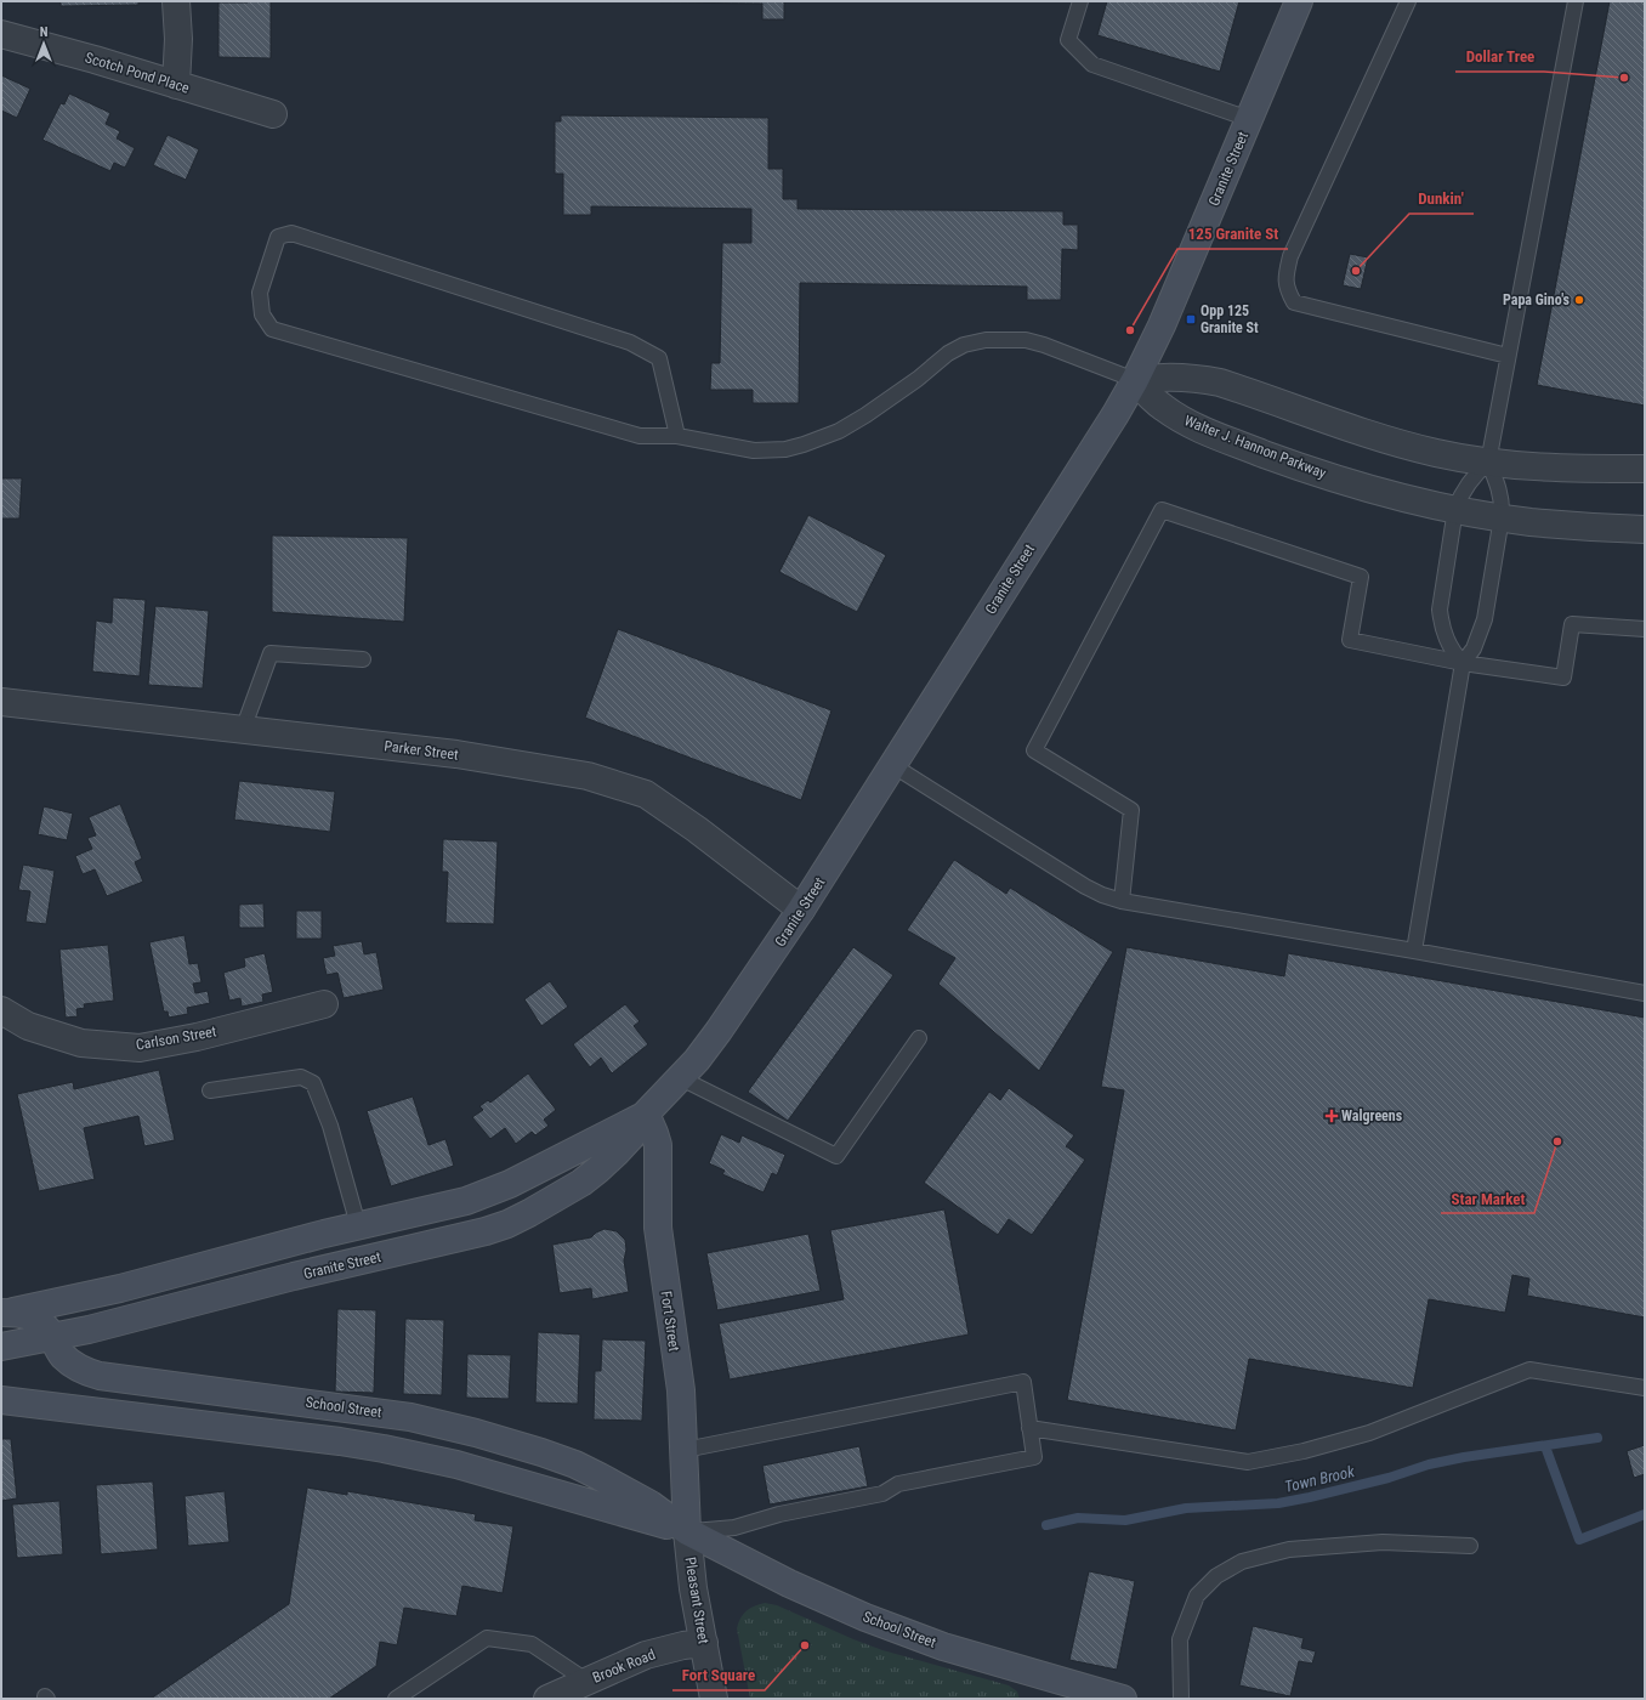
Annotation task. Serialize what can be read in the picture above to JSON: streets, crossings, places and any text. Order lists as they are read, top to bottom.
{
  "streets": {
    "main road": ["Granite Street", "Fort Street", "School Street"],
    "street": [
      "Scotch Pond Place",
      "Walter J. Hannon Parkway",
      "Parker Street",
      "Carlson Street",
      "Pleasant Street",
      "Brook Road"
    ]
  },
  "crossings": [
    ["Granite Street", "Walter J. Hannon Parkway"],
    ["Granite Street", "Parker Street"],
    ["Granite Street", "Fort Street"],
    ["Granite Street", "School Street"],
    ["Fort Street", "School Street"],
    ["Fort Street", "Pleasant Street"],
    ["School Street", "Pleasant Street"],
    ["Pleasant Street", "Brook Road"]
  ],
  "water": ["Town Brook"],
  "places": {
    "other": [
      "Dollar Tree",
      "Dunkin'",
      "Papa Gino's",
      "125 Granite St",
      "Star Market",
      "Fort Square"
    ],
    "transit": ["Opp 125 Granite St"],
    "health": ["Walgreens"]
  },
  "north": "top"
}
